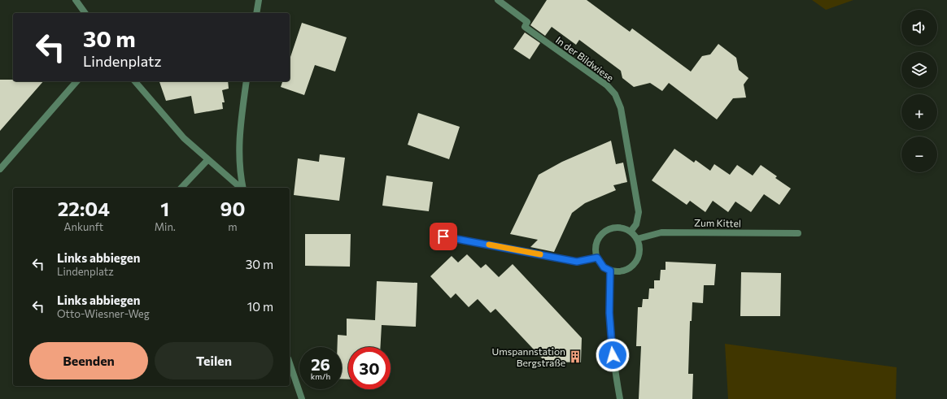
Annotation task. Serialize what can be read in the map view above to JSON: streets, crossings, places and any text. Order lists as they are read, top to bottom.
{
  "streets": {
    "street": ["In der Bildwiese", "Zum Kittel"]
  },
  "crossings": [
    ["In der Bildwiese", "Zum Kittel"]
  ],
  "places": {
    "building": ["Umspannstation Bergstraße"]
  },
  "page": {
    "map_buttons": ["+", "−"],
    "turn": ["30 m", "Lindenplatz"],
    "eta": [
      "22:04",
      "Ankunft",
      "1",
      "Min.",
      "90",
      "m"
    ],
    "list": [
      {
        "name": "Links abbiegen",
        "note": "Lindenplatz",
        "value": "30 m"
      },
      {
        "name": "Links abbiegen",
        "note": "Otto-Wiesner-Weg",
        "value": "10 m"
      }
    ],
    "buttons": ["Beenden", "Teilen"],
    "speed": "26 km/h",
    "limit": "30"
  }
}
